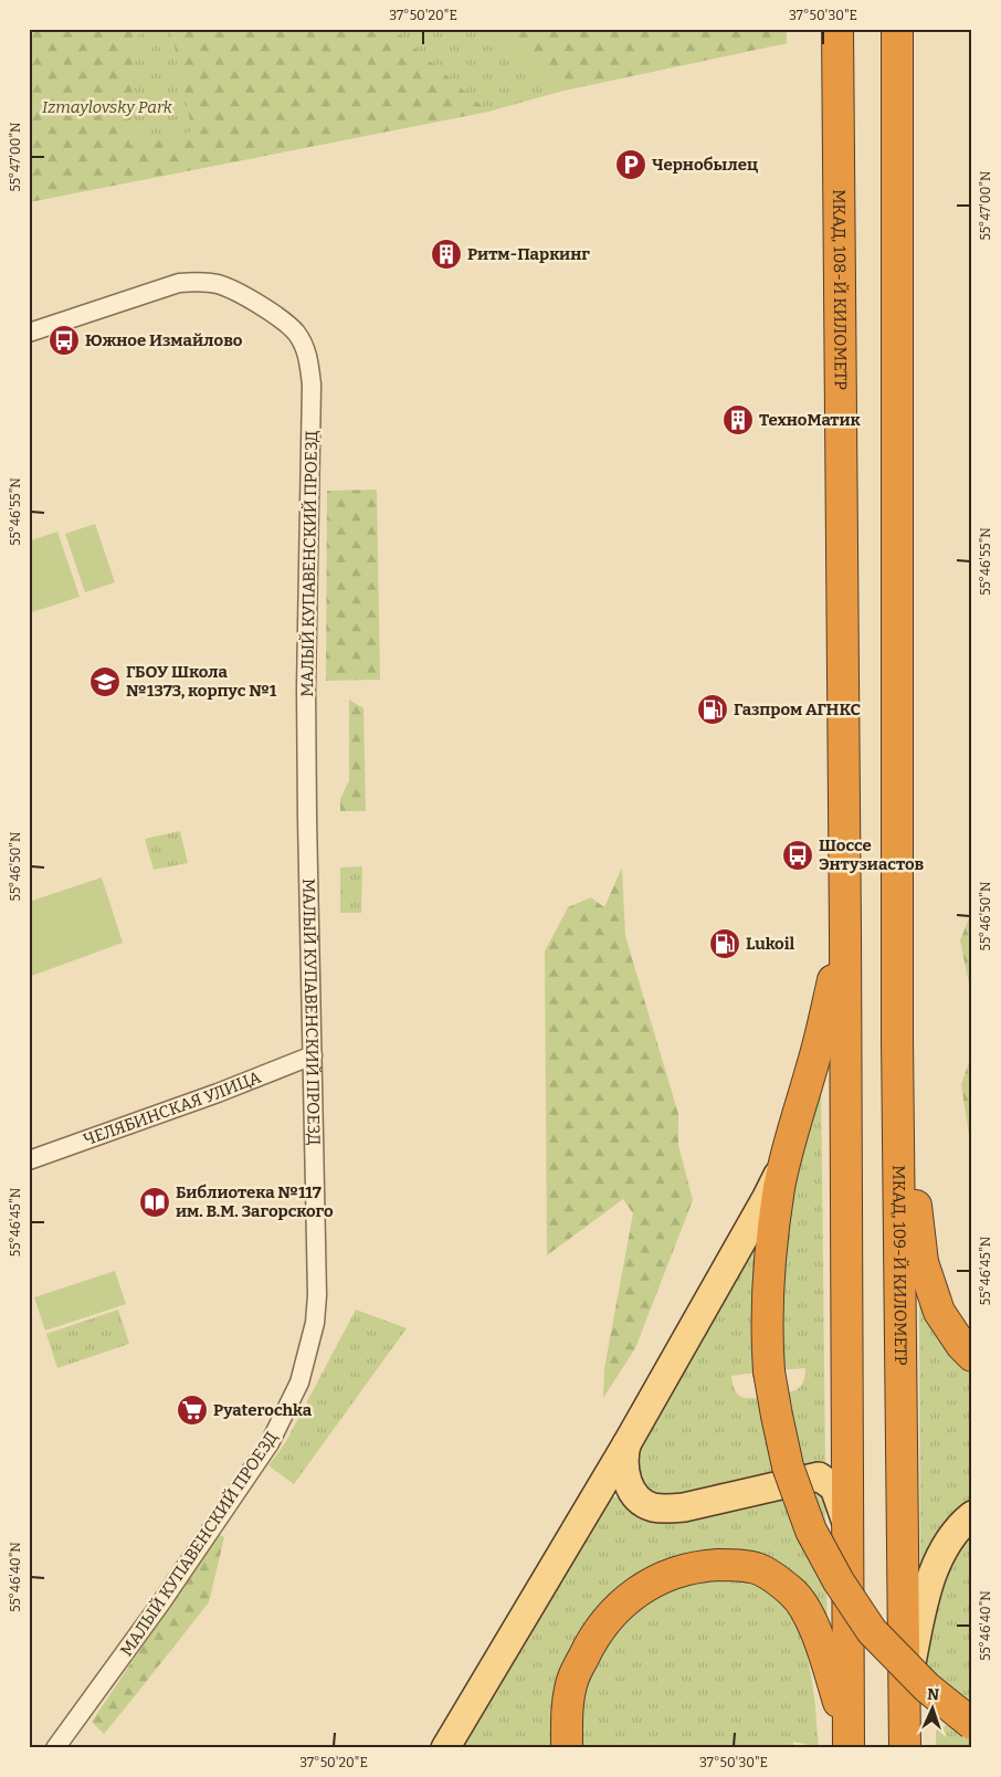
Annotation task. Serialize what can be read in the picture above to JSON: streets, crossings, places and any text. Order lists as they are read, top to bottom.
{
  "streets": {
    "highway": ["МКАД, 108-Й КИЛОМЕТР", "МКАД, 109-Й КИЛОМЕТР"],
    "street": ["МАЛЫЙ КУПАВЕНСКИЙ ПРОЕЗД", "ЧЕЛЯБИНСКАЯ УЛИЦА"]
  },
  "crossings": [
    ["МАЛЫЙ КУПАВЕНСКИЙ ПРОЕЗД", "ЧЕЛЯБИНСКАЯ УЛИЦА"]
  ],
  "parks": ["Izmaylovsky Park"],
  "places": {
    "parking": ["Чернобылец"],
    "building": ["Ритм-Паркинг", "ТехноМатик"],
    "bus stop": ["Южное Измайлово", "Шоссе Энтузиастов"],
    "school or university": ["ГБОУ Школа №1373, корпус №1"],
    "fuel station": ["Газпром АГНКС", "Lukoil"],
    "library": ["Библиотека №117 им. В.М. Загорского"],
    "supermarket": ["Pyaterochka"]
  },
  "north": "top",
  "coordinates": [
    "37°50'20\"E",
    "37°50'30\"E",
    "55°47'00\"N",
    "55°46'55\"N",
    "55°46'50\"N",
    "55°46'45\"N",
    "55°46'40\"N"
  ]
}
